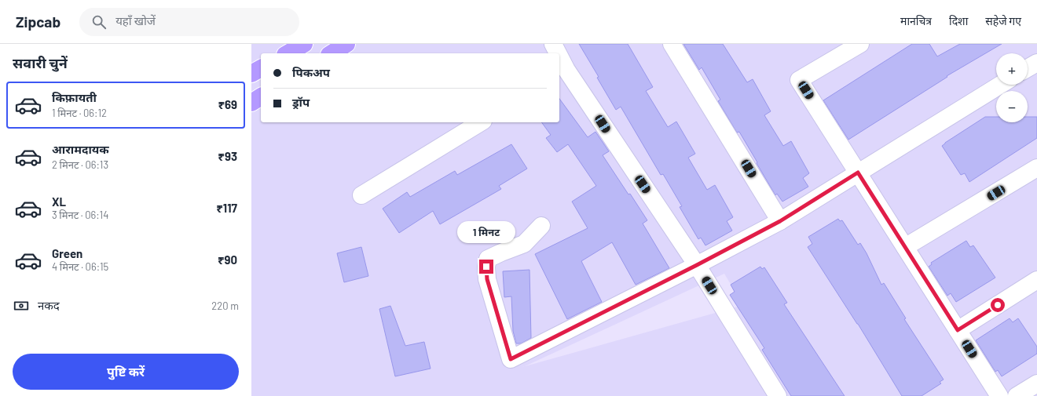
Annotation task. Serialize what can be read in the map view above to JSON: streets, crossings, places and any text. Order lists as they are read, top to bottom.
{
  "page": {
    "header": "Zipcab",
    "search": "यहाँ खोजें",
    "nav": ["मानचित्र", "दिशा", "सहेजे गए"],
    "heading": "सवारी चुनें",
    "map_buttons": ["+", "−"],
    "banner": ["पिकअप", "ड्रॉप"],
    "list": [
      {
        "name": "किफ़ायती",
        "note": "1 मिनट · 06:12",
        "value": "₹69"
      },
      {
        "name": "आरामदायक",
        "note": "2 मिनट · 06:13",
        "value": "₹93"
      },
      {
        "name": "XL",
        "note": "3 मिनट · 06:14",
        "value": "₹117"
      },
      {
        "name": "Green",
        "note": "4 मिनट · 06:15",
        "value": "₹90"
      }
    ],
    "bubble": "1 मिनट",
    "pay": ["नकद", "220 m"],
    "buttons": "पुष्टि करें"
  }
}
